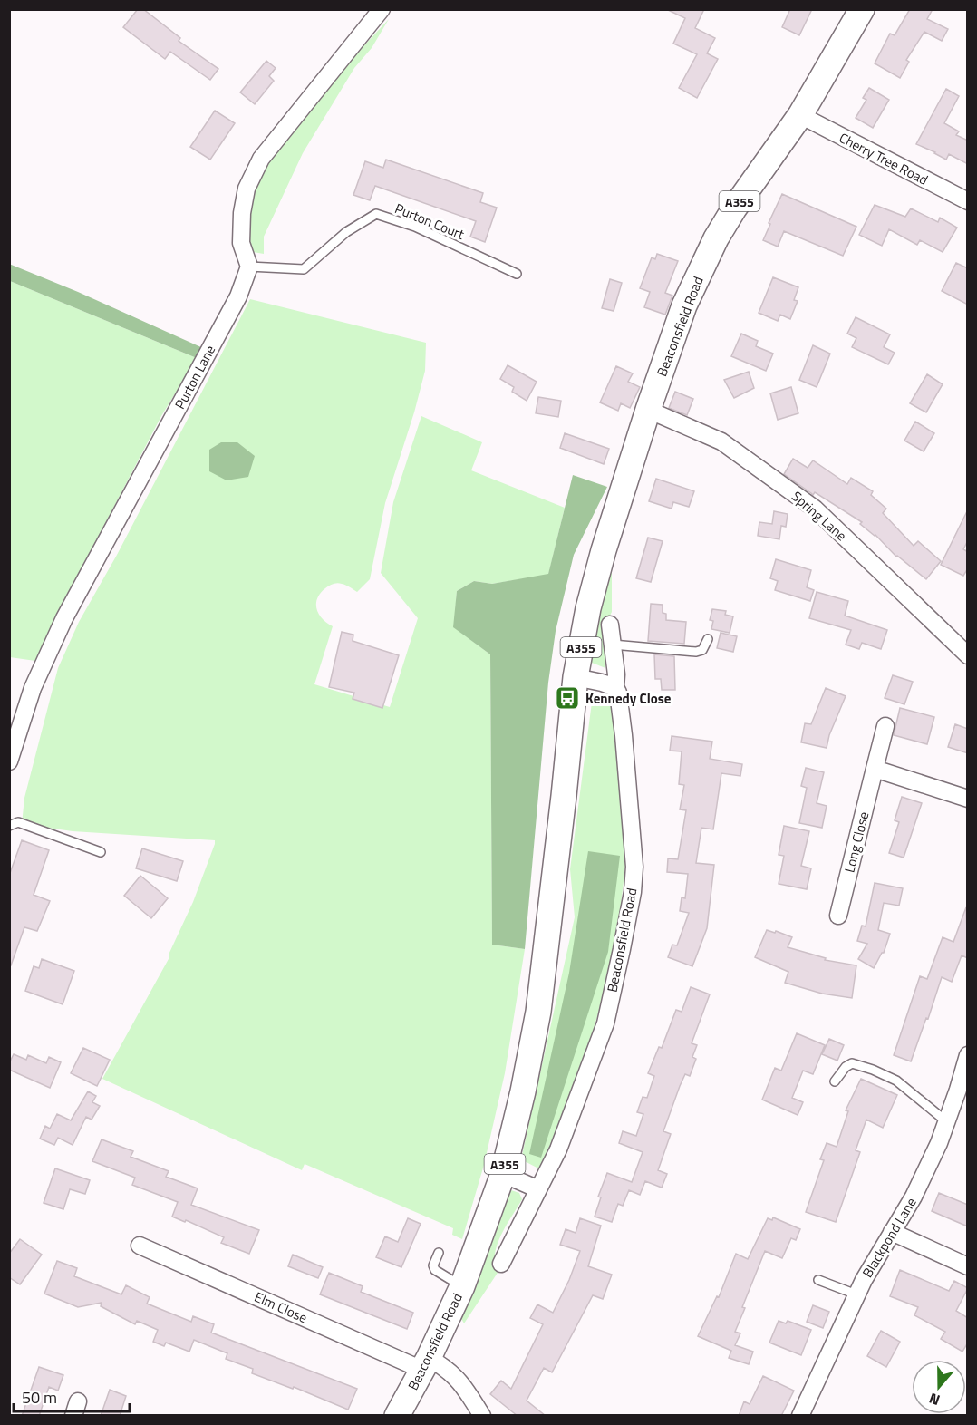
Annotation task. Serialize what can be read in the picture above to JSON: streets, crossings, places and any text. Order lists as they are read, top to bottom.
{
  "streets": {
    "main road": ["A355", "Beaconsfield Road"],
    "street": [
      "Cherry Tree Road",
      "Purton Lane",
      "Spring Lane",
      "Long Close",
      "Blackpond Lane",
      "Elm Close"
    ],
    "lane": ["Purton Court"]
  },
  "crossings": [
    ["Cherry Tree Road", "Beaconsfield Road"],
    ["Purton Court", "Purton Lane"],
    ["Beaconsfield Road", "Spring Lane"],
    ["Beaconsfield Road", "Elm Close"]
  ],
  "places": {
    "bus stop": ["Kennedy Close"]
  },
  "scale_bar": "50 m",
  "north": "bottom"
}
